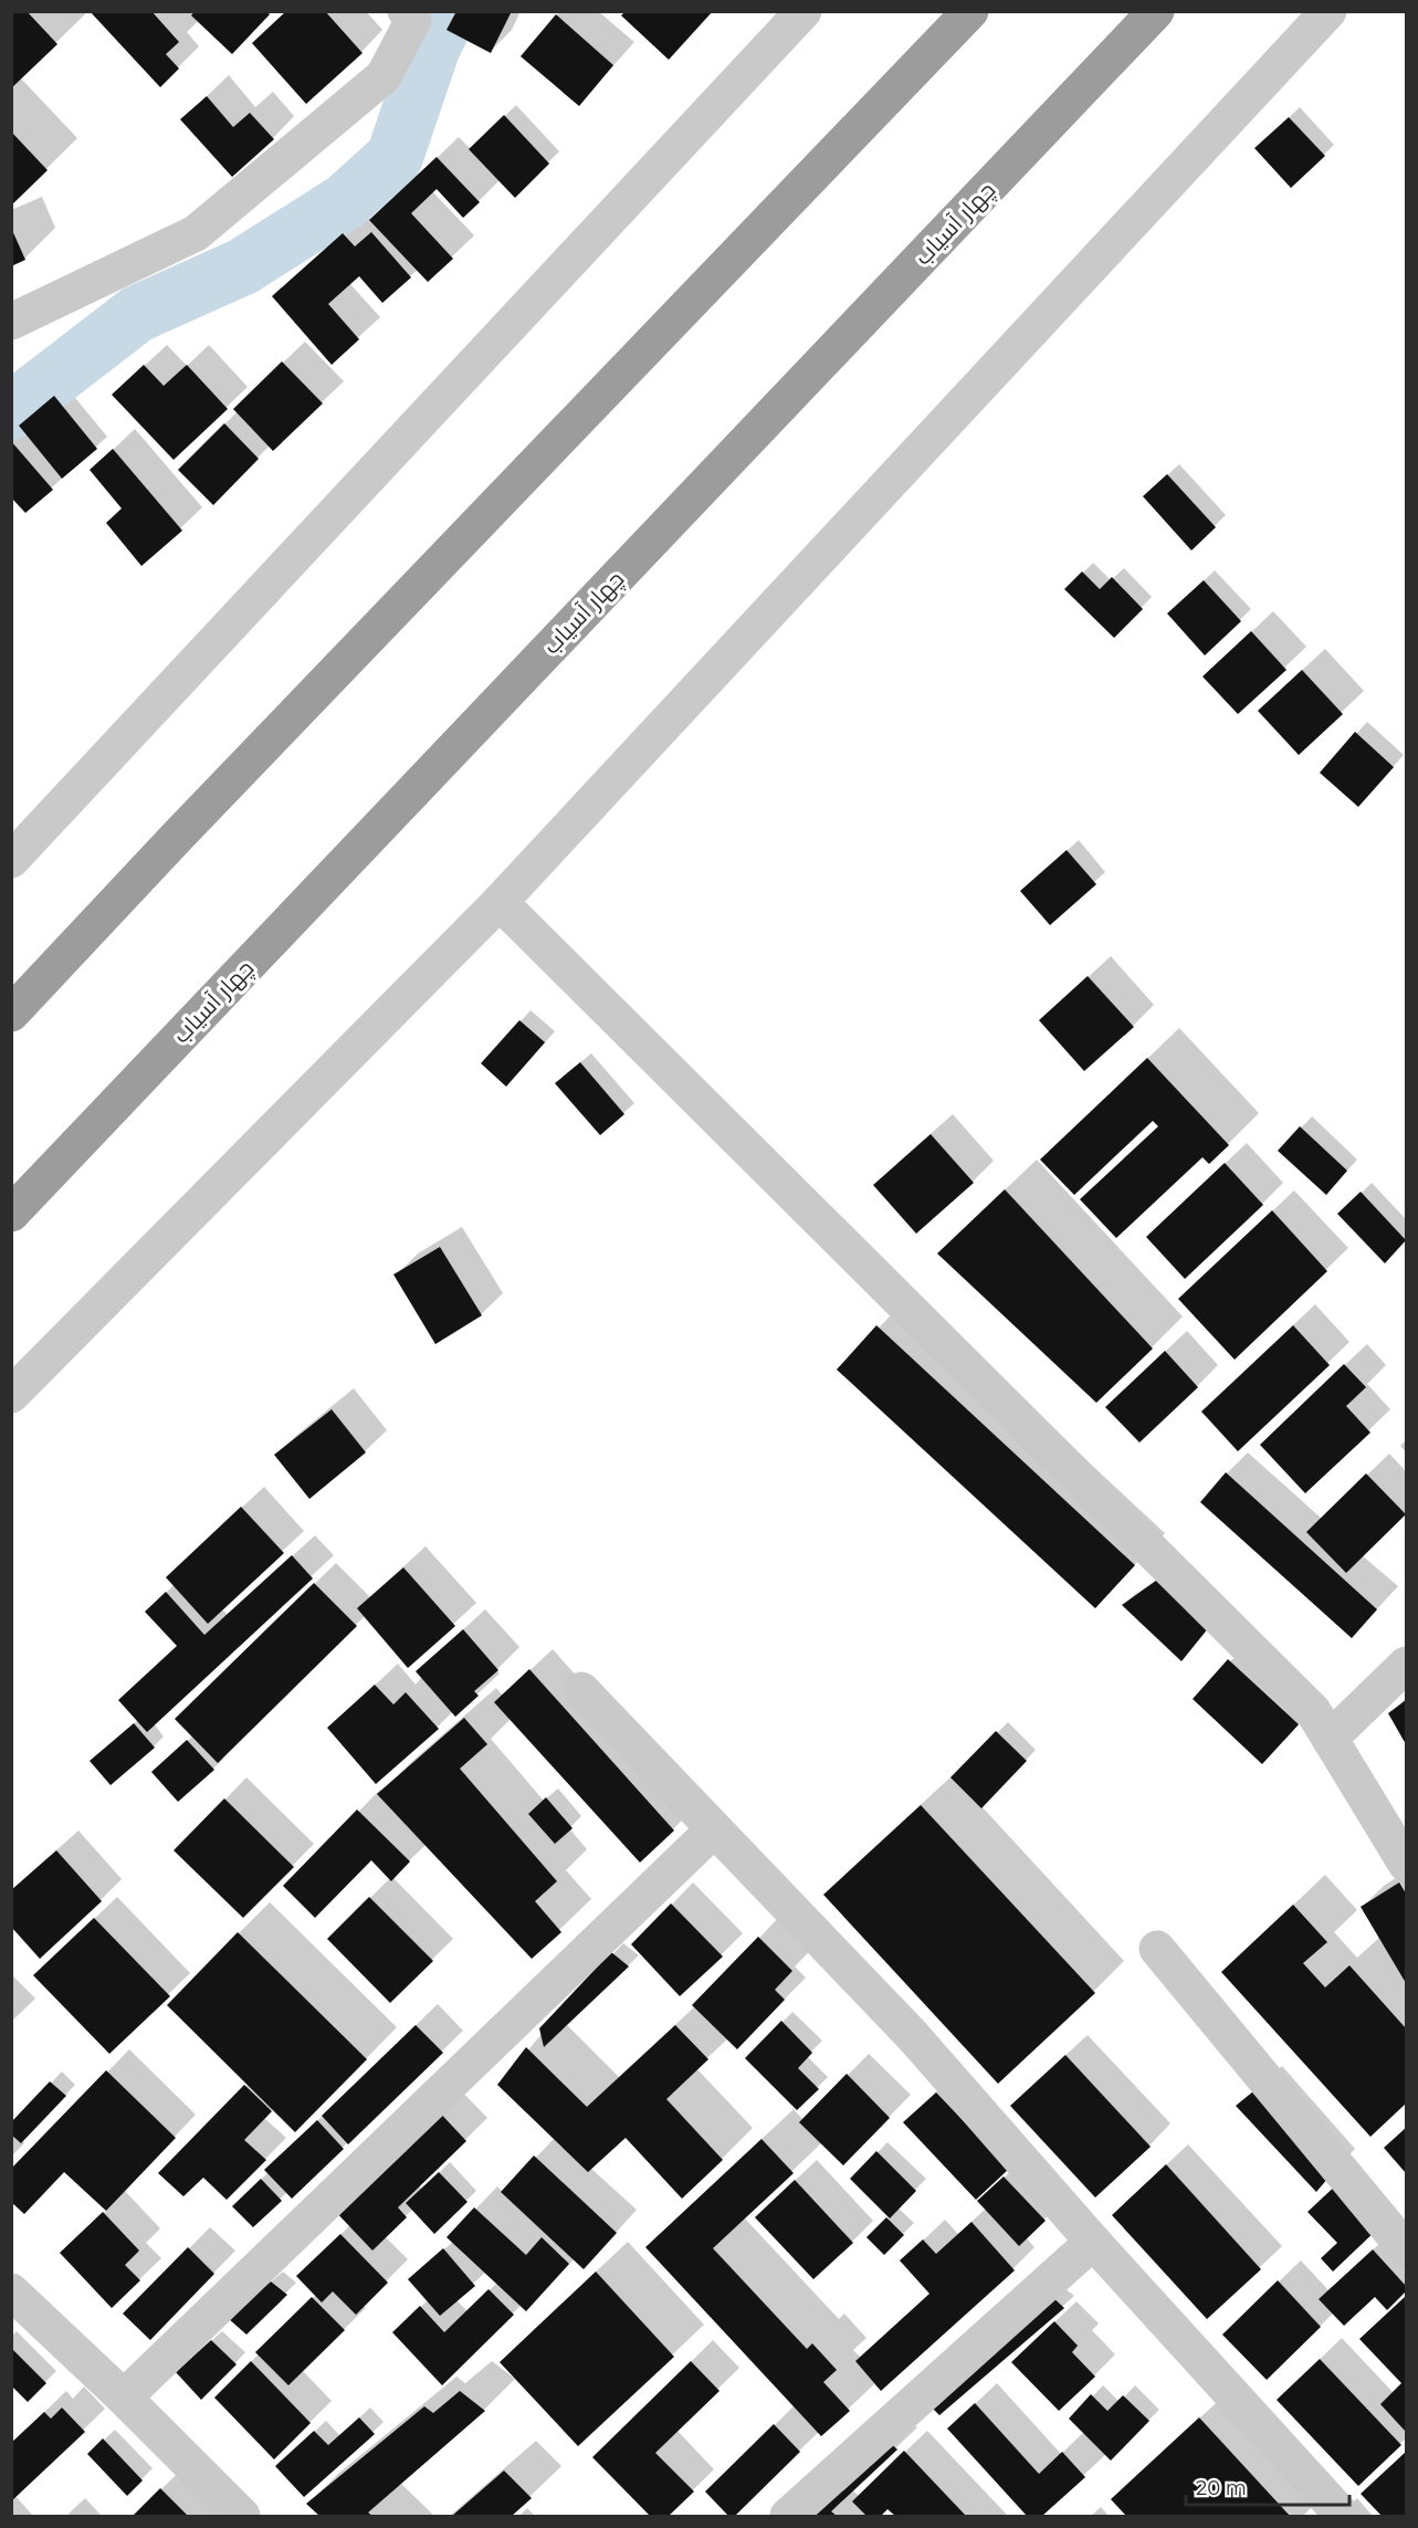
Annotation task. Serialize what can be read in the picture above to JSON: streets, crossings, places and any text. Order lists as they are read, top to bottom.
{
  "streets": {
    "highway": ["چهار آسیاب"]
  },
  "scale_bar": "20 m"
}
